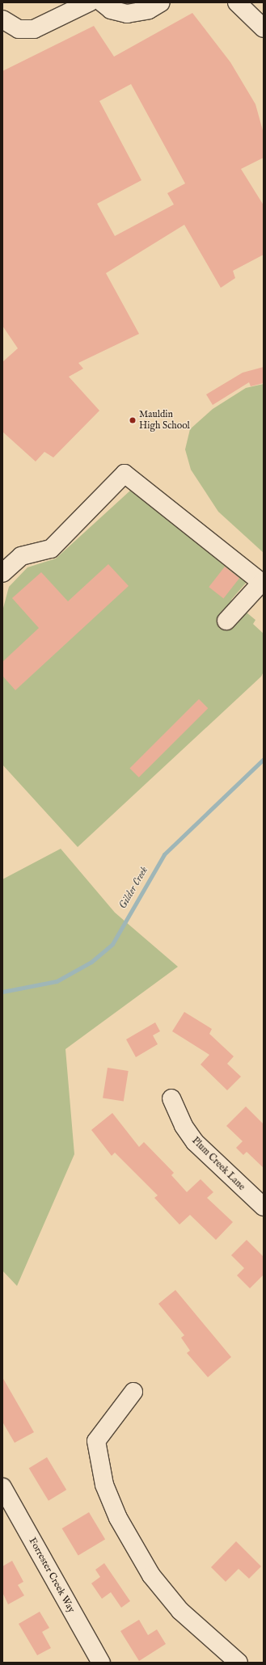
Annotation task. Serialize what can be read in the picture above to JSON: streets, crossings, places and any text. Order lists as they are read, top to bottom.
{
  "streets": {
    "street": ["Plum Creek Lane", "Forrester Creek Way"]
  },
  "water": ["Gilder Creek"],
  "places": ["Mauldin High School"]
}
